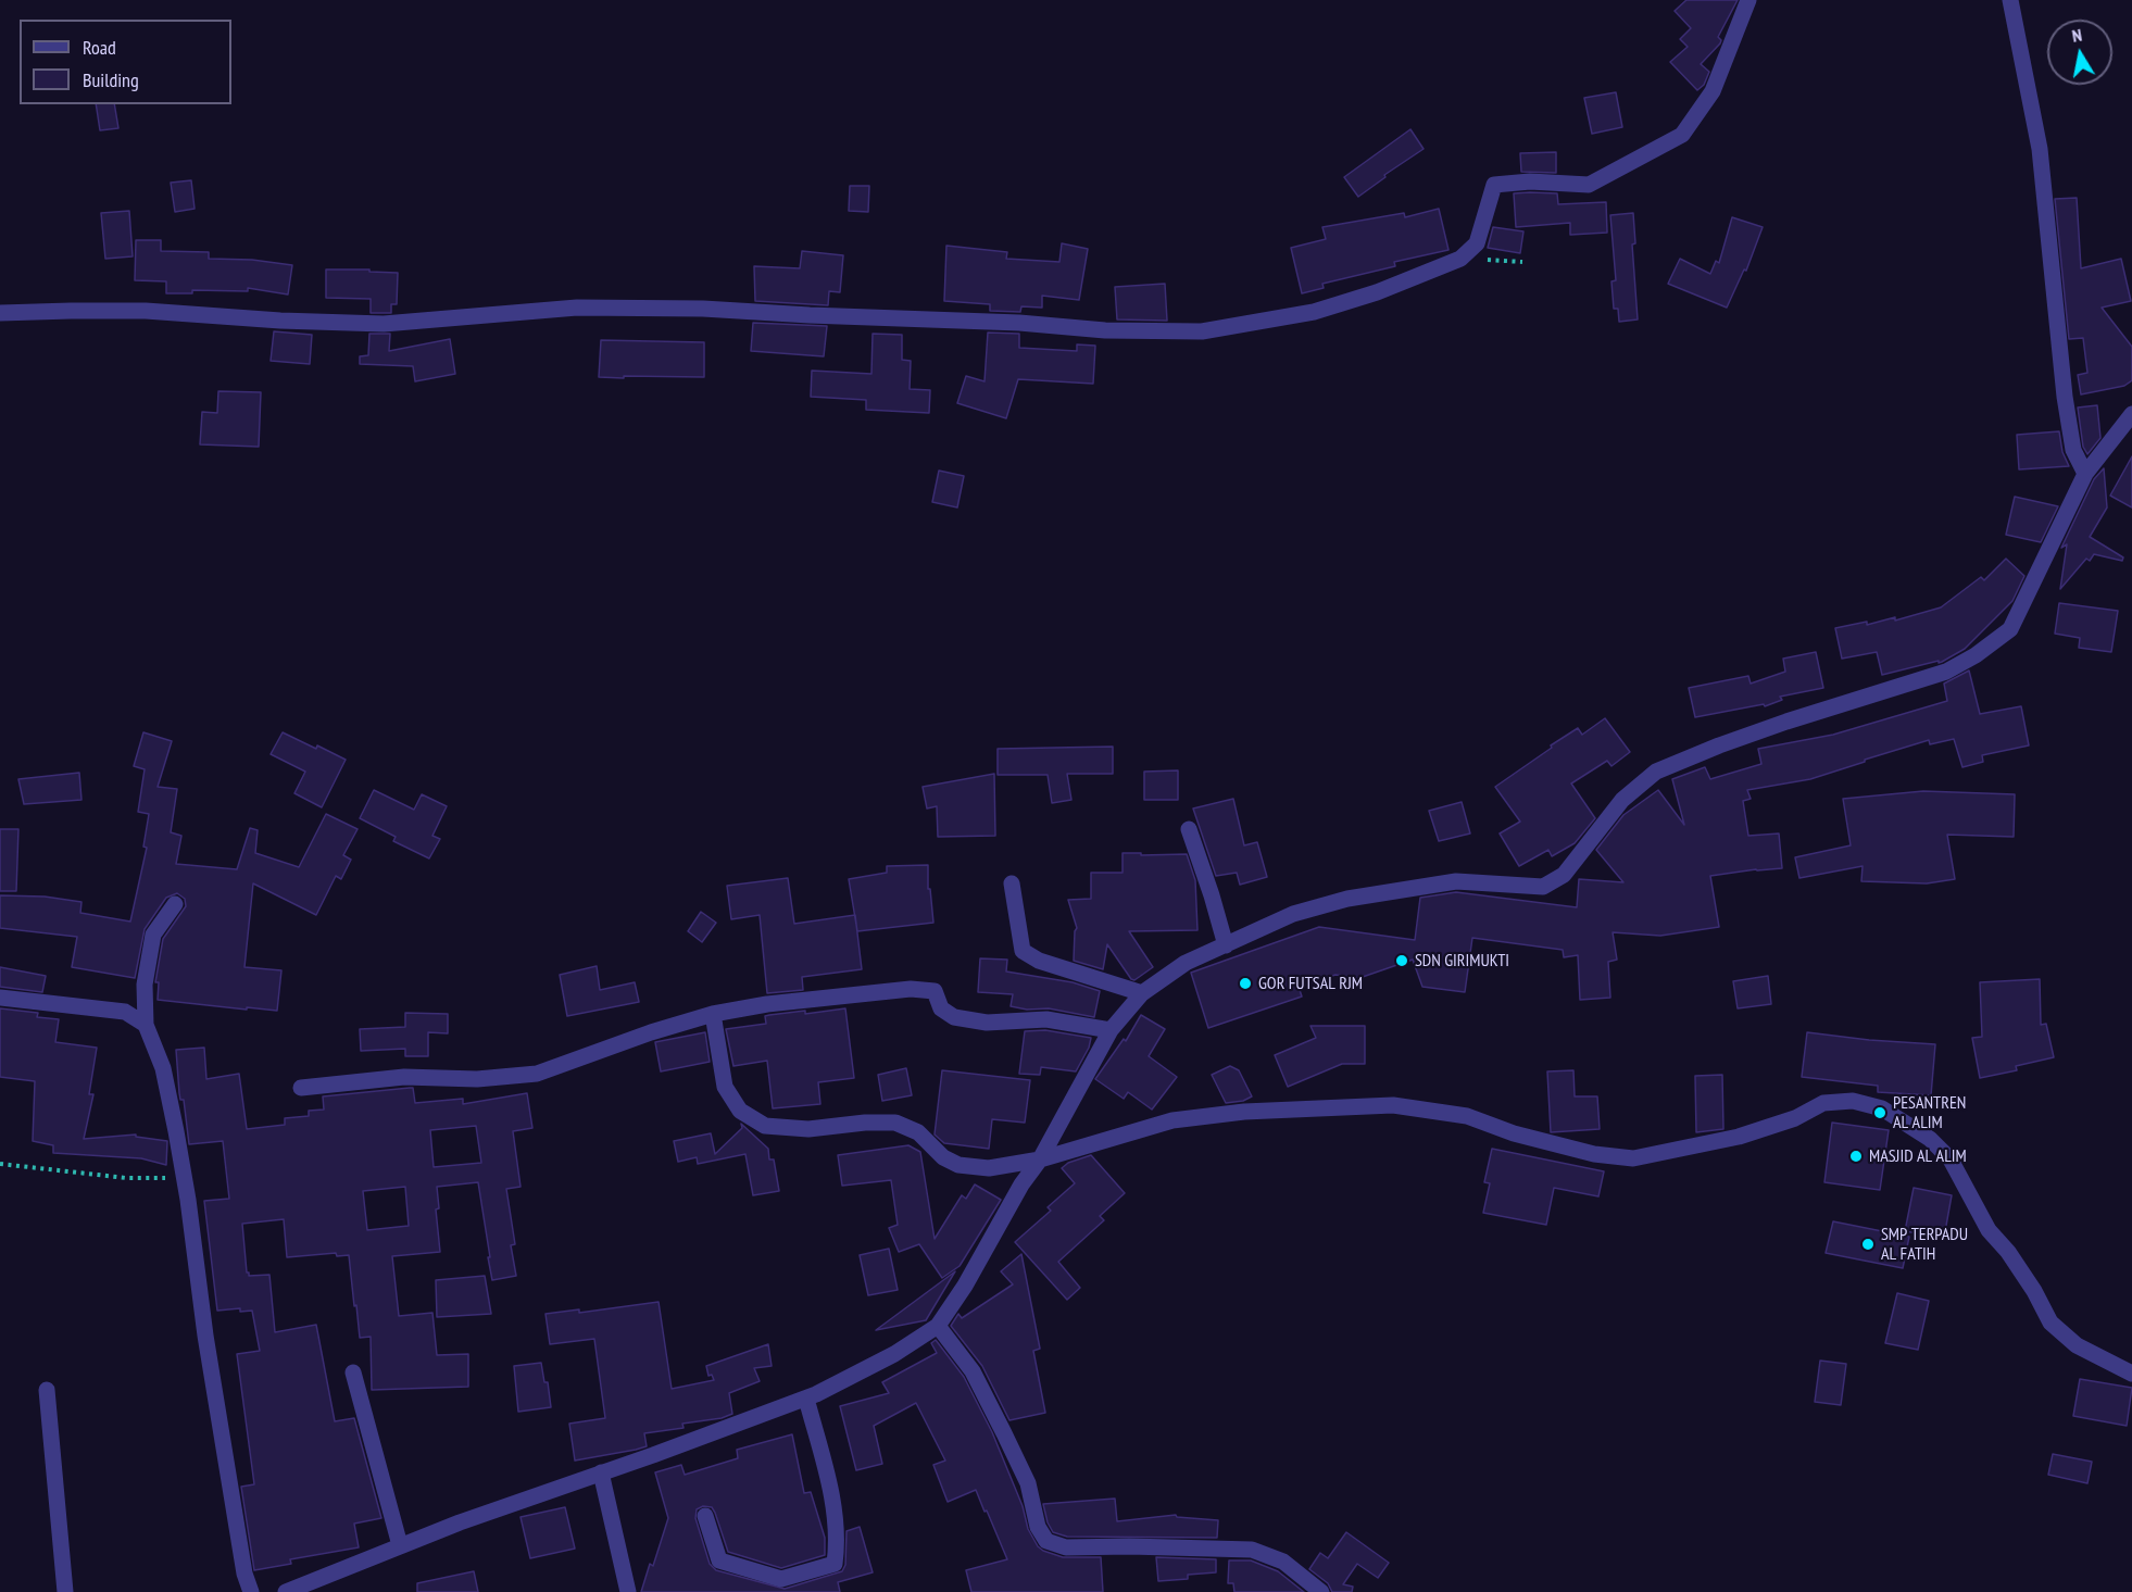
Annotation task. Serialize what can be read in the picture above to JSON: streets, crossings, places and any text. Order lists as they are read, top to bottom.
{
  "places": [
    "SDN GIRIMUKTI",
    "GOR FUTSAL RJM",
    "PESANTREN AL ALIM",
    "MASJID AL ALIM",
    "SMP TERPADU AL FATIH"
  ],
  "legend": ["Road", "Building"],
  "north": "top"
}
